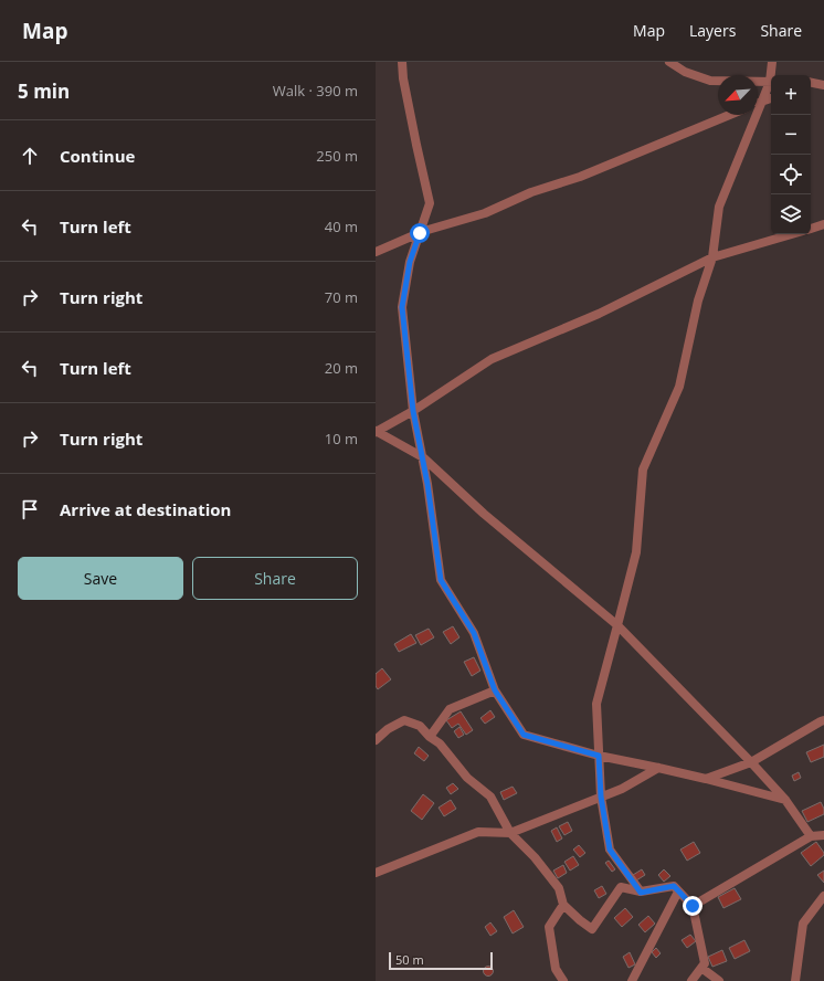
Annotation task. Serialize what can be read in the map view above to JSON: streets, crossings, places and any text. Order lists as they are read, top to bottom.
{
  "scale_bar": "50 m",
  "north": "bottom left",
  "page": {
    "header": "Map",
    "nav": ["Map", "Layers", "Share"],
    "heading": ["5 min", "Walk · 390 m"],
    "map_buttons": ["+", "−"],
    "list": [
      ["Continue", "250 m"],
      ["Turn left", "40 m"],
      ["Turn right", "70 m"],
      ["Turn left", "20 m"],
      ["Turn right", "10 m"],
      "Arrive at destination"
    ],
    "buttons": ["Save", "Share"],
    "scale": "50 m"
  }
}
